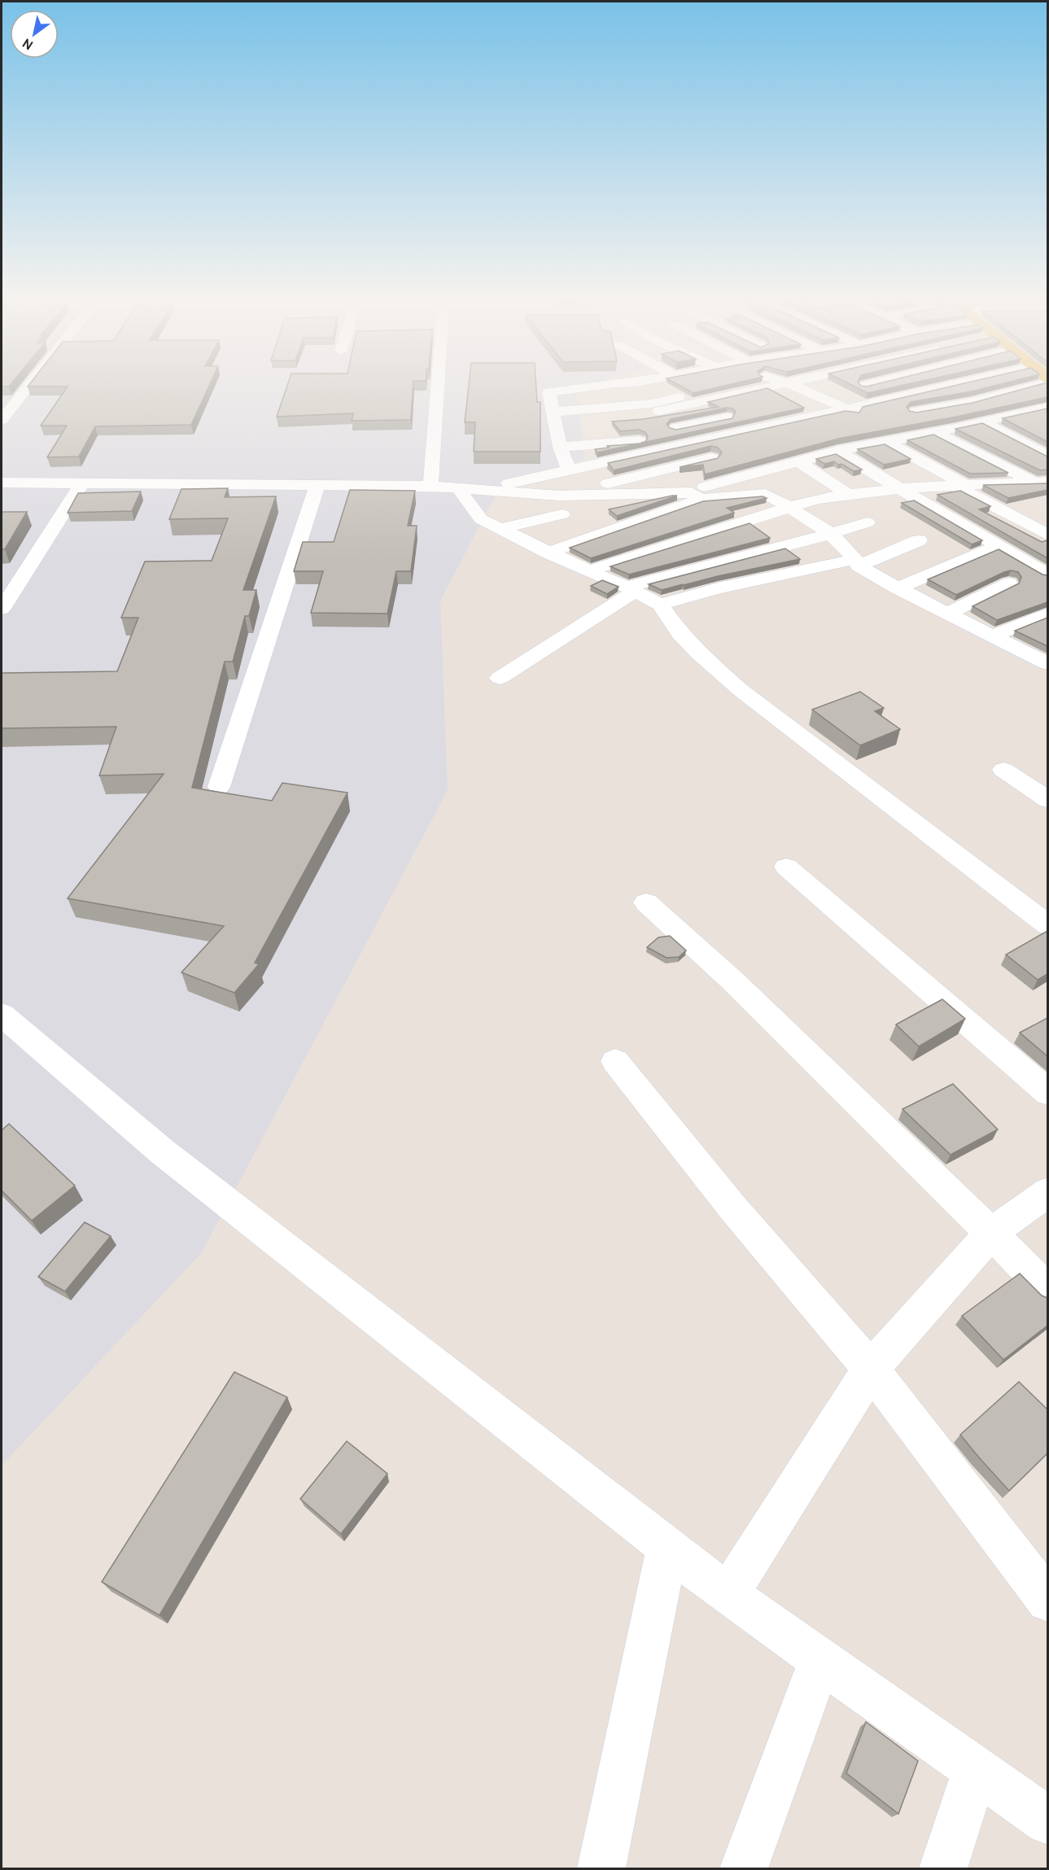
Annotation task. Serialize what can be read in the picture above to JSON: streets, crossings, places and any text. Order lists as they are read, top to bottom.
{
  "north": "bottom left"
}
